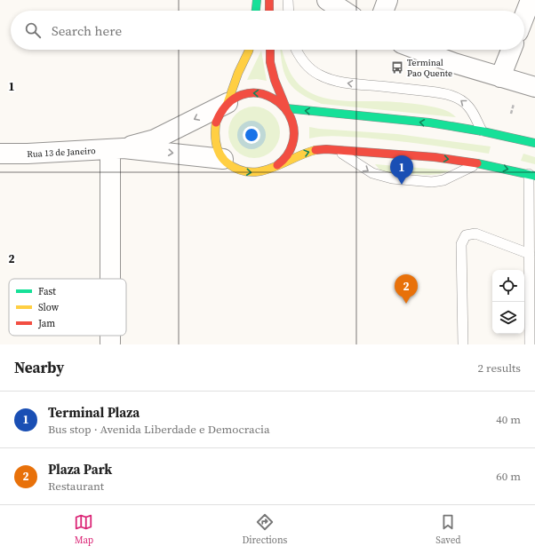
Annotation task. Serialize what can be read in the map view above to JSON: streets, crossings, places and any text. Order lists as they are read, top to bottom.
{
  "streets": {
    "street": ["Rua 13 de Janeiro"]
  },
  "places": {
    "bus stop": ["Terminal Pao Quente"]
  },
  "legend": ["Fast", "Slow", "Jam"],
  "page": {
    "search": "Search here",
    "pins": ["1", "2"],
    "heading": ["Nearby", "2 results"],
    "list": [
      {
        "mark": "1",
        "name": "Terminal Plaza",
        "note": "Bus stop · Avenida Liberdade e Democracia",
        "value": "40 m"
      },
      {
        "mark": "2",
        "name": "Plaza Park",
        "note": "Restaurant",
        "value": "60 m"
      }
    ],
    "nav": ["Map", "Directions", "Saved"]
  },
  "grid": {
    "rows": ["1", "2"]
  }
}
